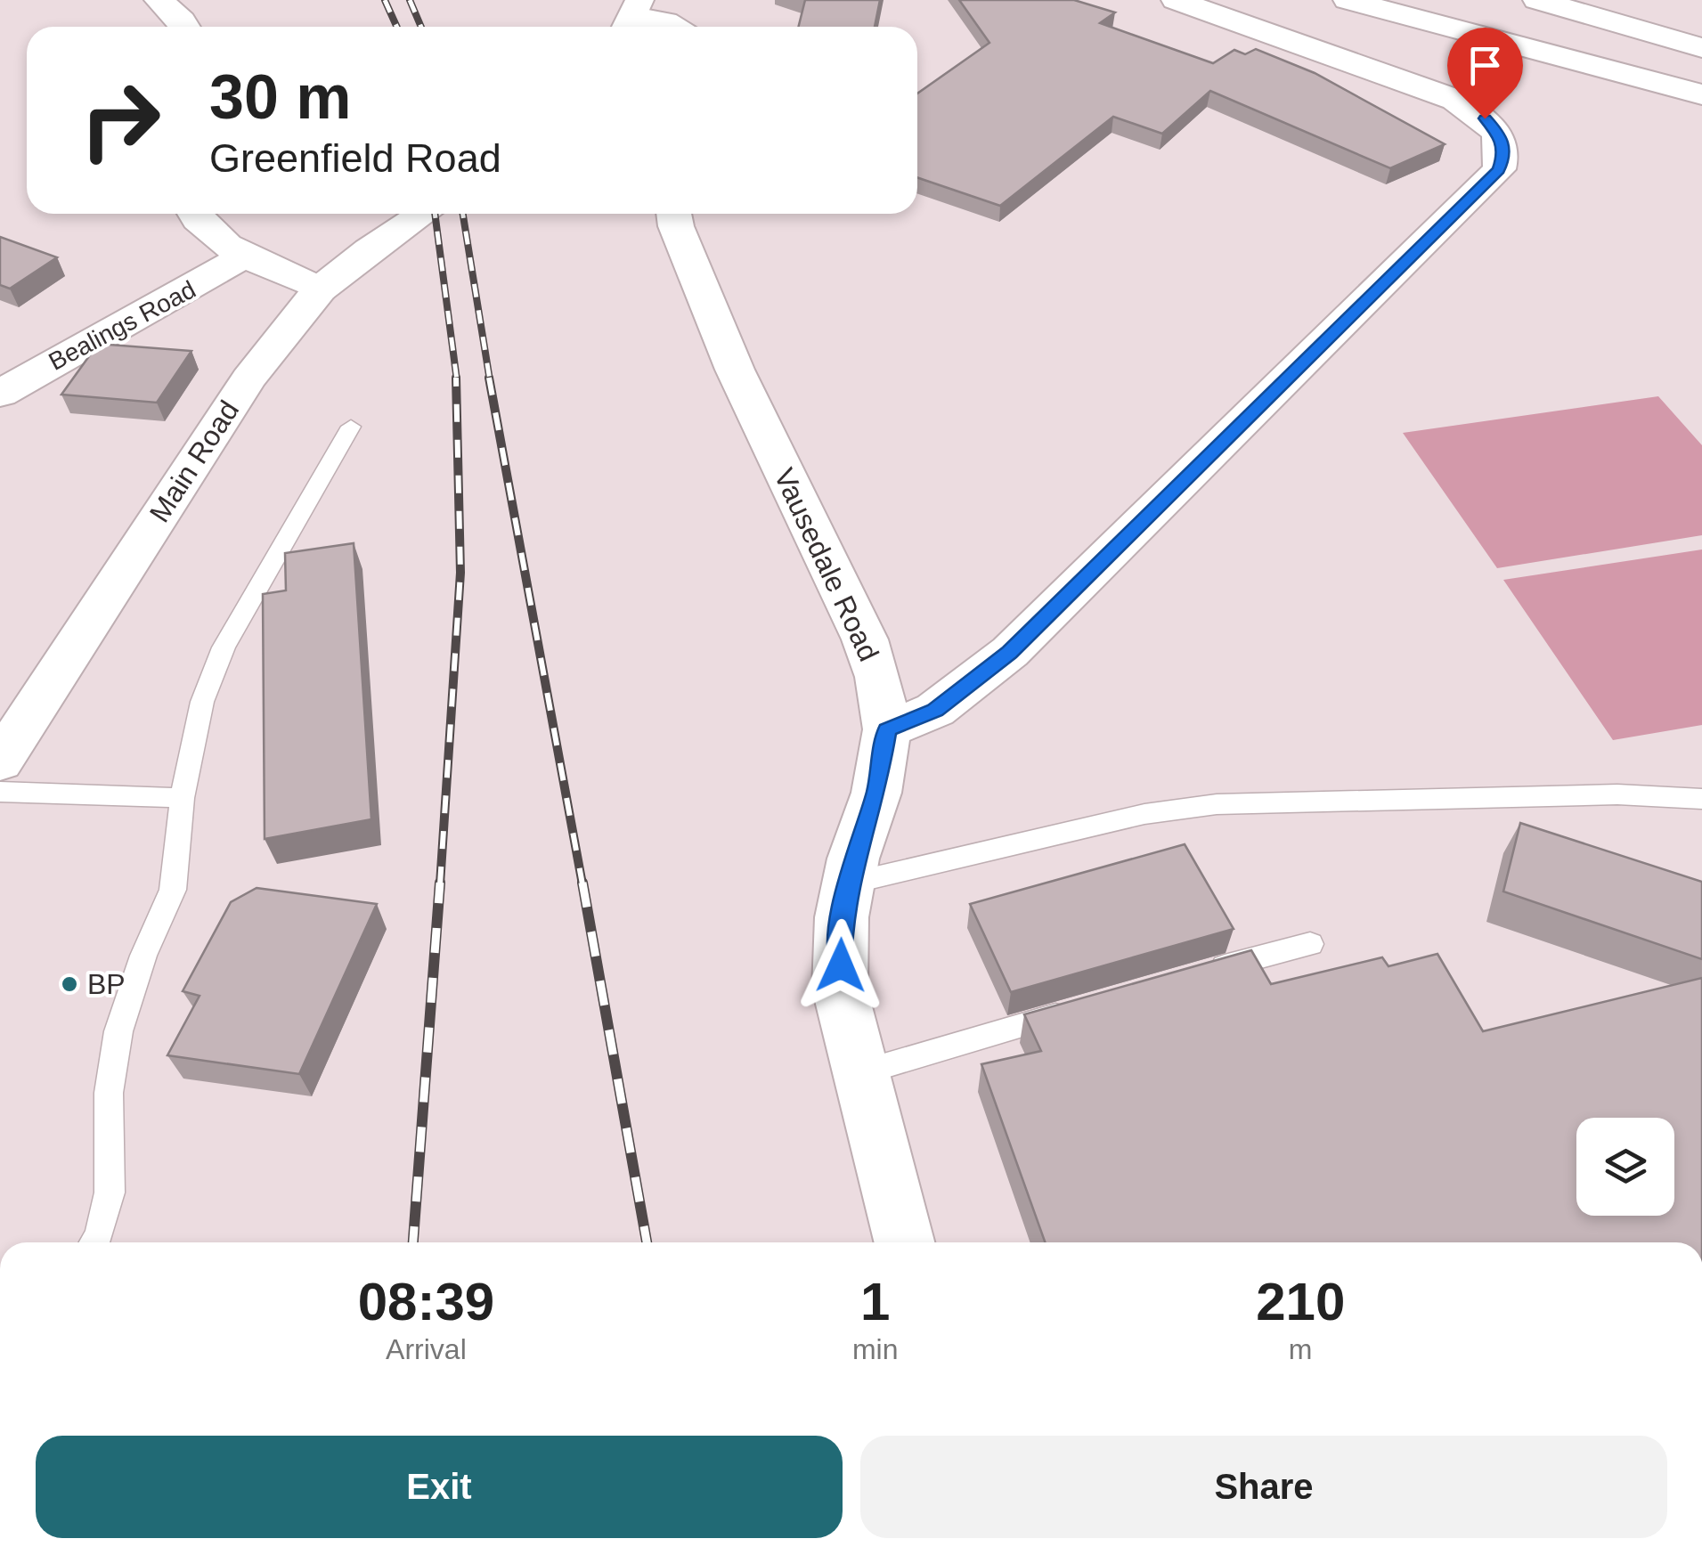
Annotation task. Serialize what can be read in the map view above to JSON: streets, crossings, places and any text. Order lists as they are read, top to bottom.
{
  "streets": {
    "main road": ["Bealings Road", "Main Road", "Vausedale Road"]
  },
  "places": ["BP"],
  "page": {
    "turn": ["30 m", "Greenfield Road"],
    "eta": [
      "08:39",
      "Arrival",
      "1",
      "min",
      "210",
      "m"
    ],
    "buttons": ["Exit", "Share"]
  }
}
